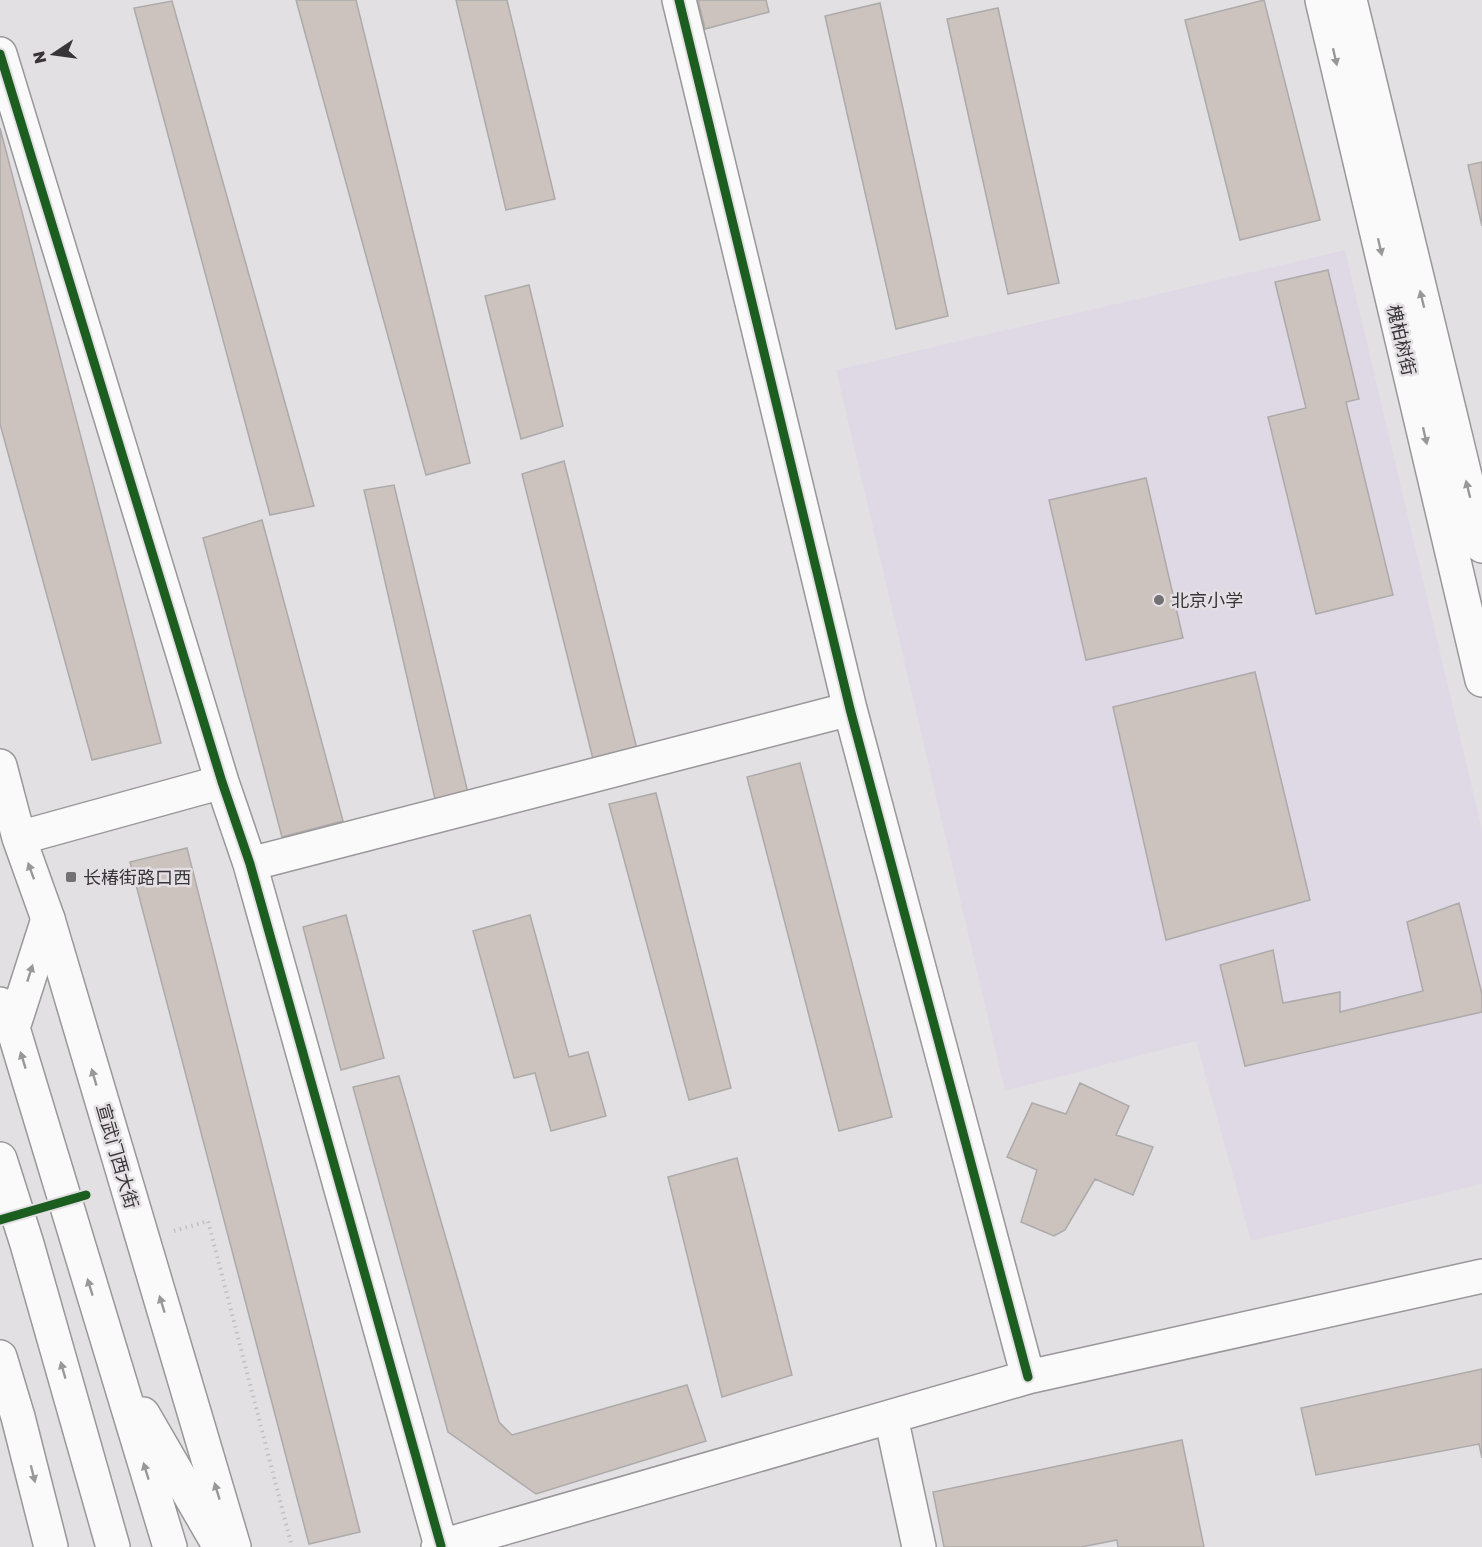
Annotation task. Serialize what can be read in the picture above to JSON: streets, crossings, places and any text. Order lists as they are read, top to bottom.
{
  "streets": {
    "main road": ["槐柏树街", "宣武门西大街"]
  },
  "places": {
    "other": ["北京小学"],
    "transit": ["长椿街路口西"]
  },
  "north": "left"
}
